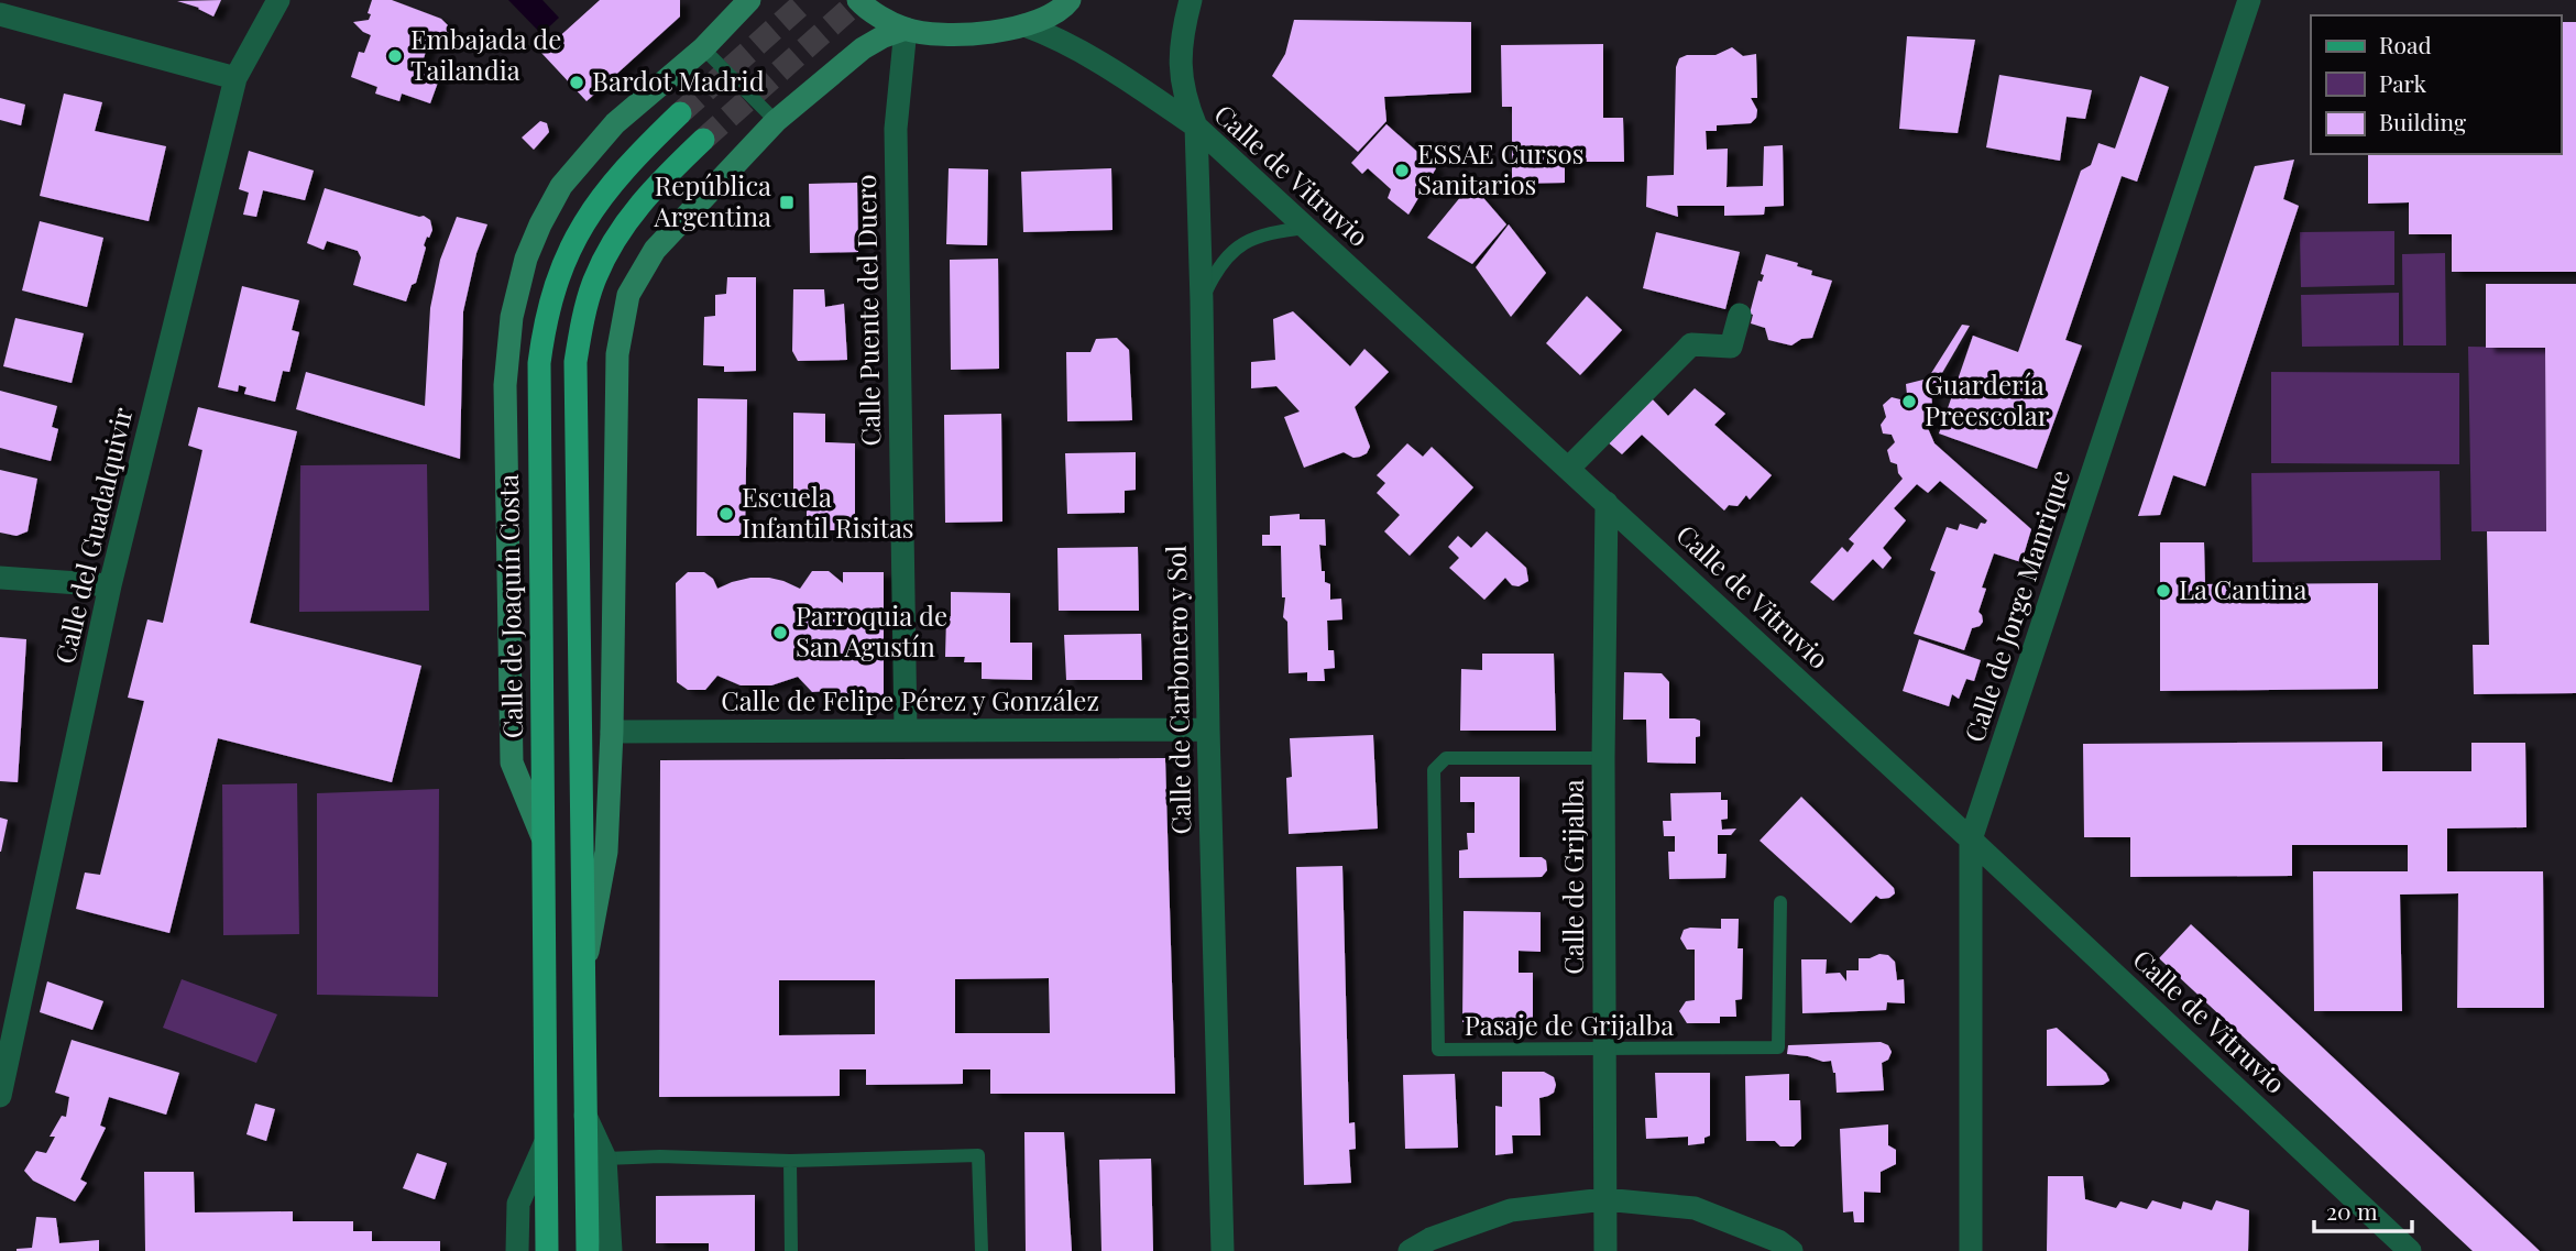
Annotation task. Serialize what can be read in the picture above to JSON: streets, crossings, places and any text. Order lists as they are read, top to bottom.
{
  "streets": {
    "main road": ["Calle de Joaquín Costa"],
    "street": [
      "Calle de Vitruvio",
      "Calle Puente del Duero",
      "Calle del Guadalquivir",
      "Calle de Jorge Manrique",
      "Calle de Carbonero y Sol",
      "Calle de Felipe Pérez y González",
      "Calle de Grijalba"
    ],
    "lane": ["Pasaje de Grijalba"]
  },
  "crossings": [
    ["Calle de Vitruvio", "Calle de Jorge Manrique"],
    ["Calle de Vitruvio", "Calle de Carbonero y Sol"],
    ["Calle de Vitruvio", "Calle de Grijalba"],
    ["Calle Puente del Duero", "Calle de Felipe Pérez y González"],
    ["Calle de Carbonero y Sol", "Calle de Felipe Pérez y González"],
    ["Calle de Grijalba", "Pasaje de Grijalba"]
  ],
  "places": {
    "other": [
      "Embajada de Tailandia",
      "Bardot Madrid",
      "ESSAE Cursos Sanitarios",
      "Guardería Preescolar",
      "Escuela Infantil Risitas",
      "La Cantina",
      "Parroquia de San Agustín"
    ],
    "transit": ["República Argentina"]
  },
  "legend": ["Road", "Park", "Building"],
  "scale_bar": "20 m"
}
